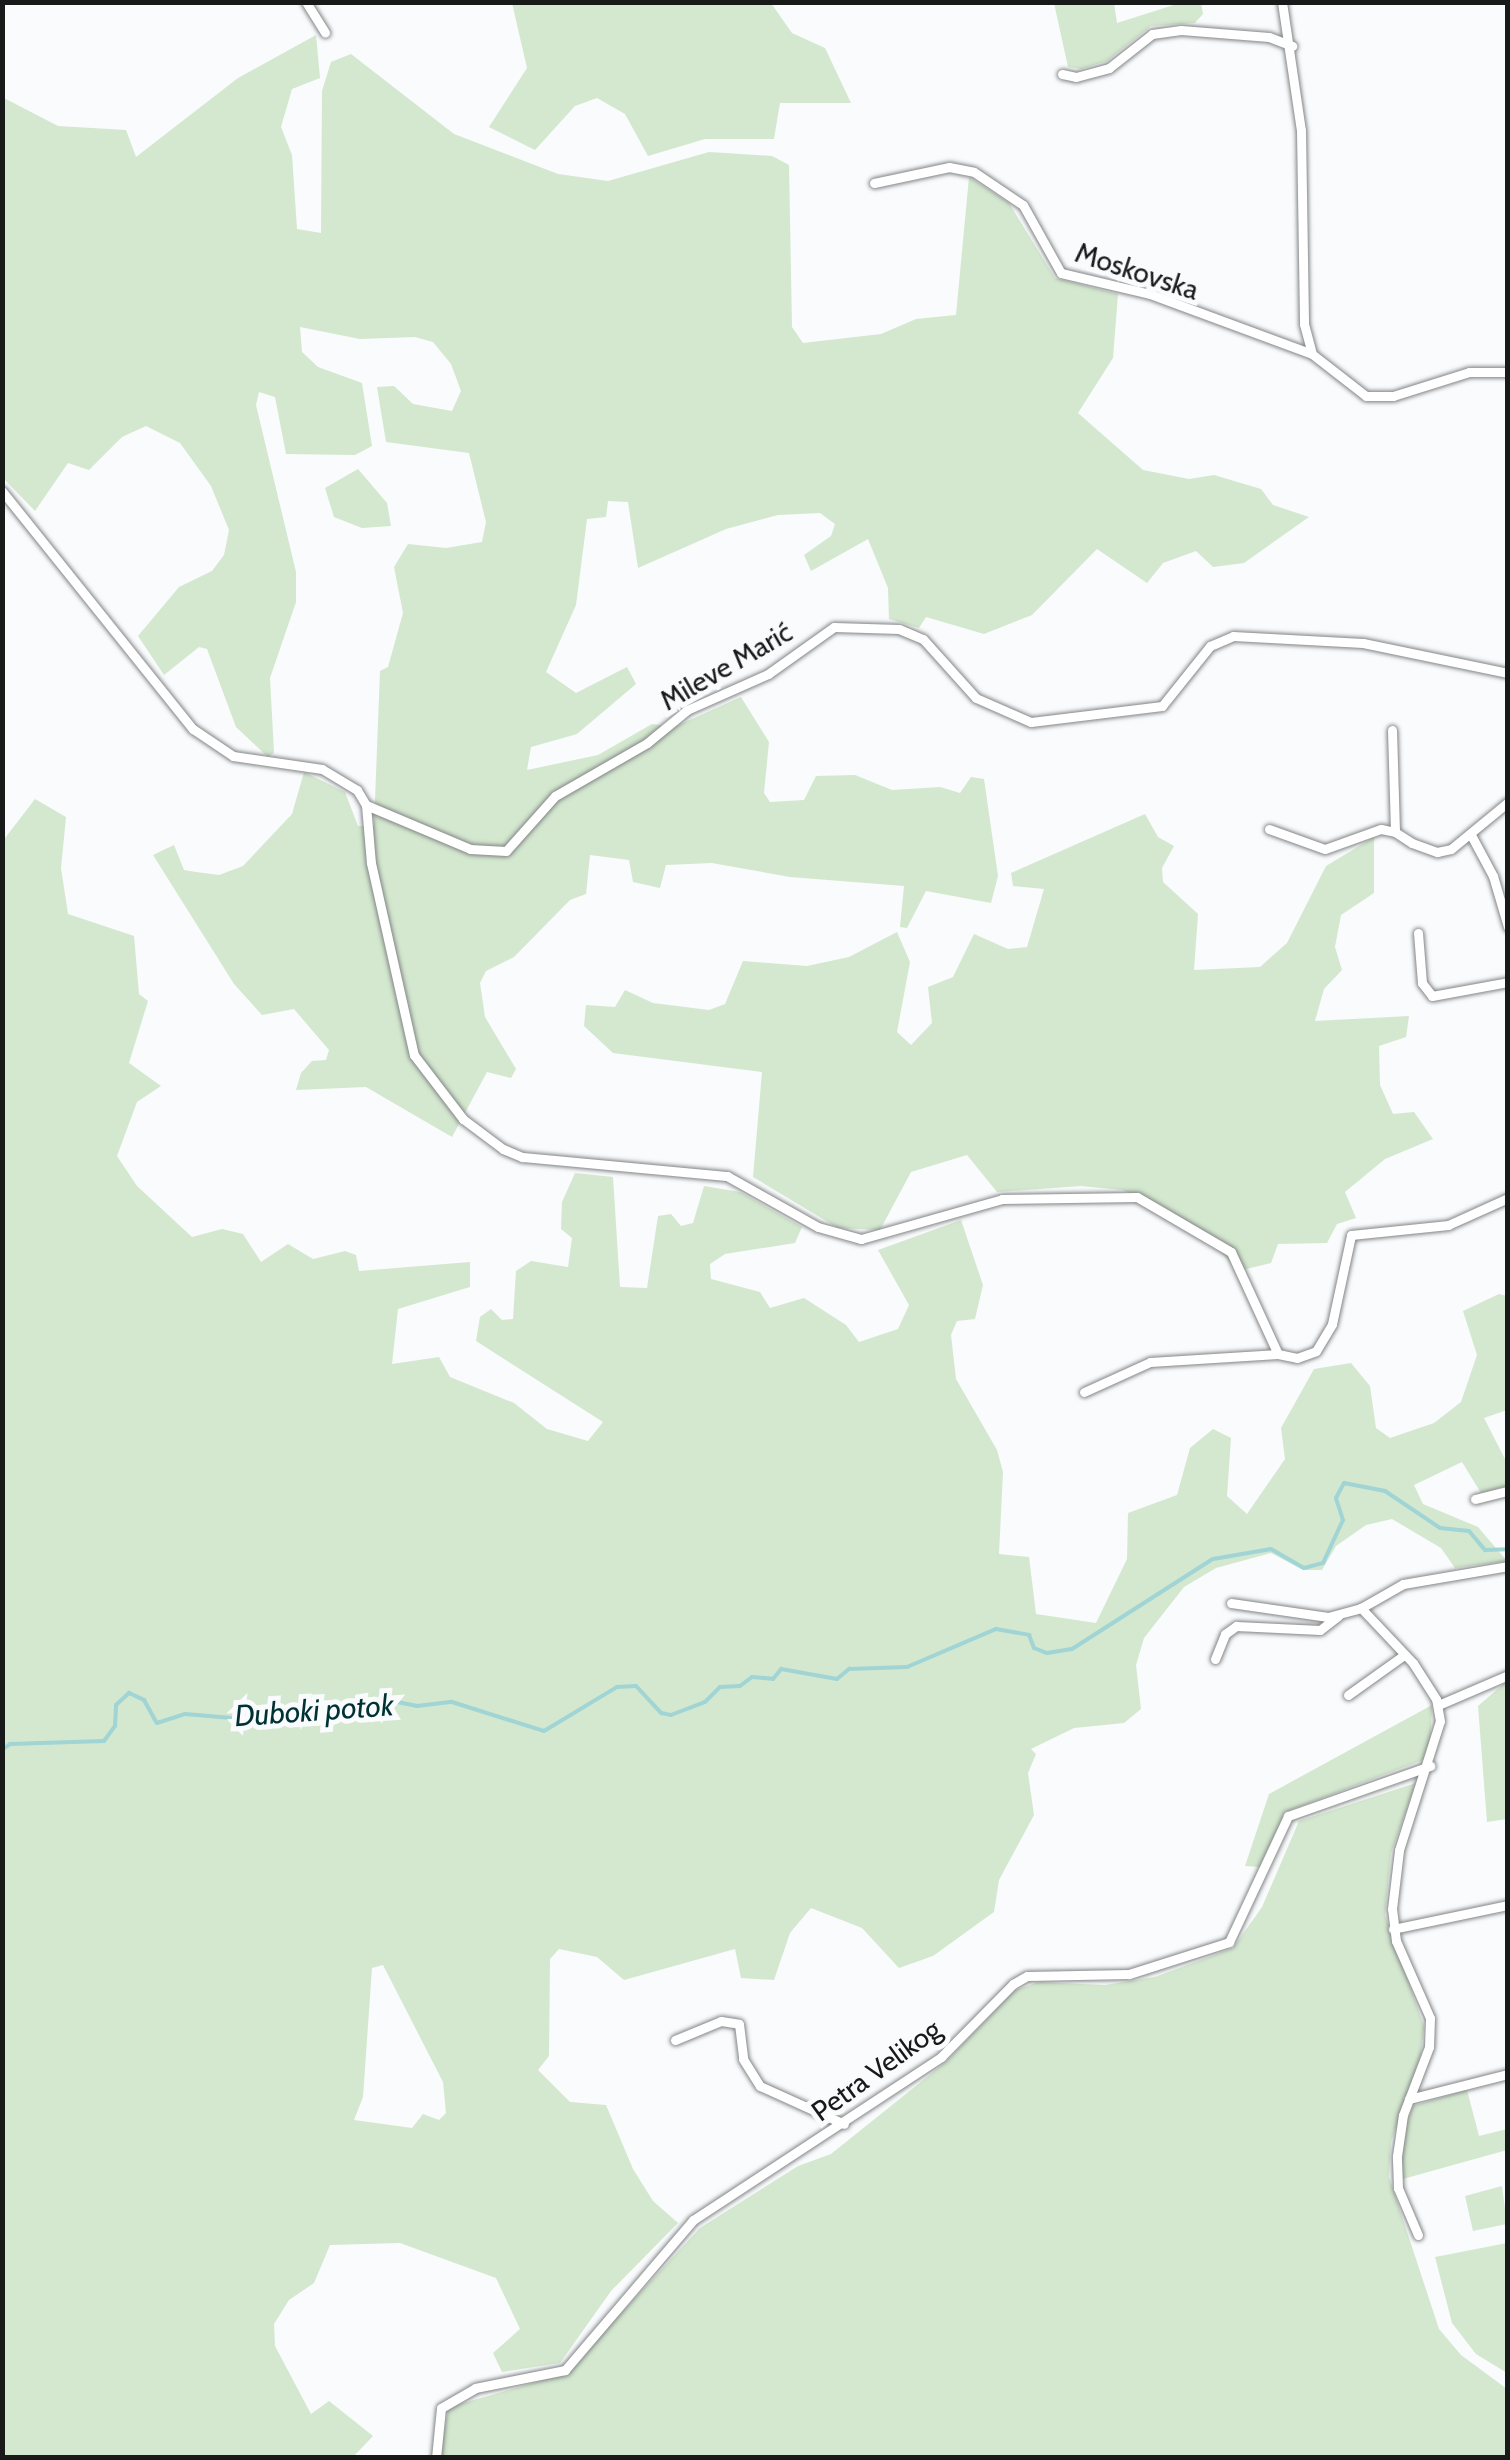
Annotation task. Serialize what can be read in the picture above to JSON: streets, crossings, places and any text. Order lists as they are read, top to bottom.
{
  "streets": {
    "street": ["Moskovska", "Mileve Marić", "Petra Velikog"]
  },
  "water": ["Duboki potok"]
}
